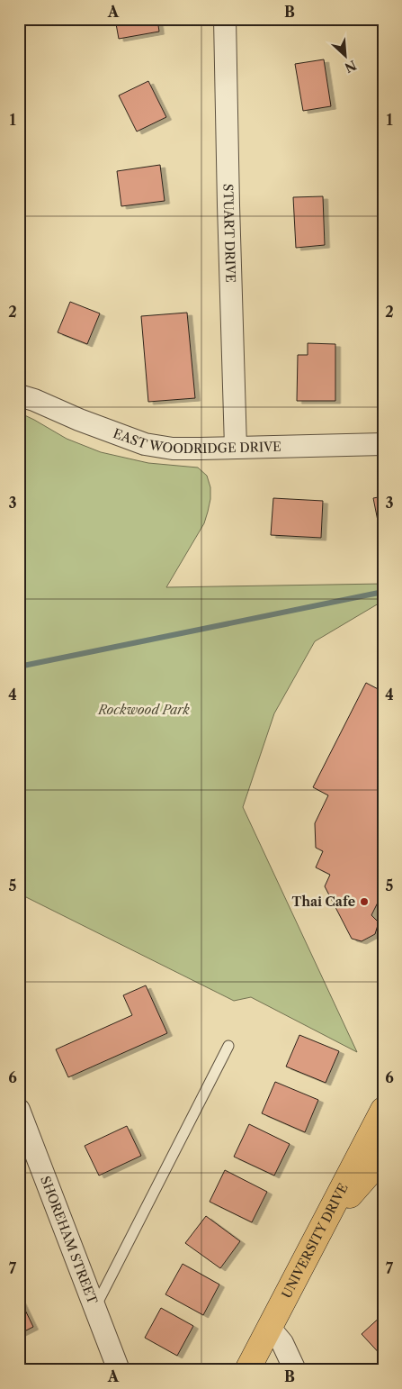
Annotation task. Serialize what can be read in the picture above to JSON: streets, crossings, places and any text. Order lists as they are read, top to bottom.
{
  "streets": {
    "main road": ["UNIVERSITY DRIVE"],
    "street": ["STUART DRIVE", "EAST WOODRIDGE DRIVE", "SHOREHAM STREET"]
  },
  "crossings": [
    ["STUART DRIVE", "EAST WOODRIDGE DRIVE"]
  ],
  "parks": ["Rockwood Park"],
  "places": ["Thai Cafe"],
  "north": "bottom right",
  "grid": {
    "columns": ["A", "B"],
    "rows": [
      "1",
      "2",
      "3",
      "4",
      "5",
      "6",
      "7"
    ]
  }
}
